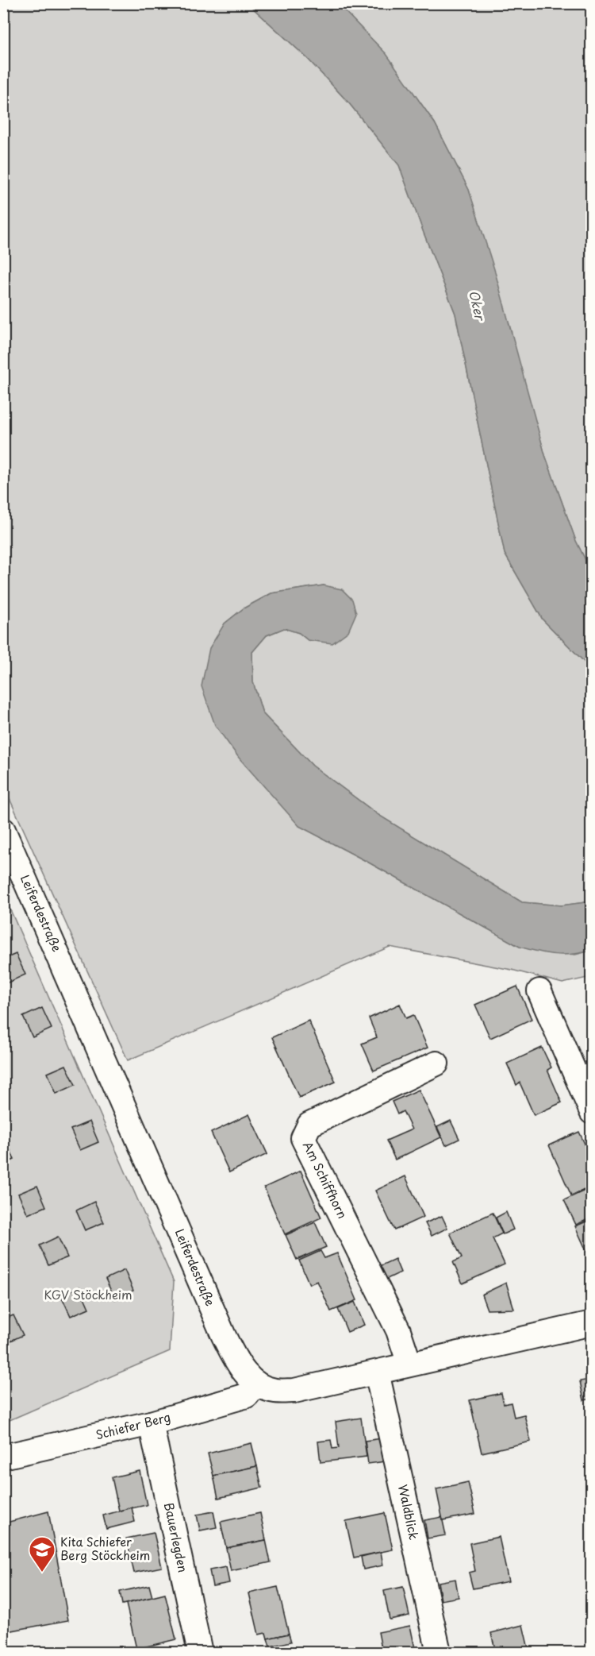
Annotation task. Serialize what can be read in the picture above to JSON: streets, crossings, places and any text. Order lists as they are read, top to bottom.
{
  "streets": {
    "street": [
      "Leiferdestraße",
      "Am Schiffhorn",
      "Schiefer Berg",
      "Waldblick",
      "Bauerlegden"
    ]
  },
  "crossings": [
    ["Leiferdestraße", "Am Schiffhorn"],
    ["Leiferdestraße", "Schiefer Berg"],
    ["Leiferdestraße", "Waldblick"],
    ["Schiefer Berg", "Bauerlegden"]
  ],
  "water": ["Oker"],
  "parks": ["KGV Stöckheim"],
  "places": {
    "school or university": ["Kita Schiefer Berg Stöckheim"]
  }
}
